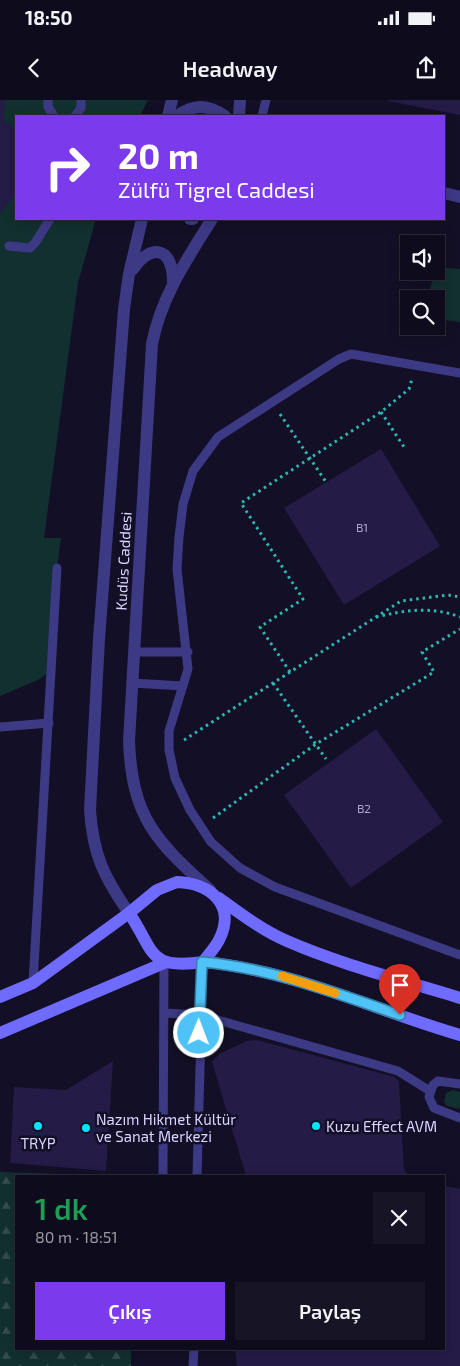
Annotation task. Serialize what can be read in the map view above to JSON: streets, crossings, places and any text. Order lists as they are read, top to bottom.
{
  "streets": {
    "street": ["Kudüs Caddesi"]
  },
  "places": ["TRYP", "Kuzu Effect AVM", "Nazım Hikmet Kültür ve Sanat Merkezi"],
  "house_numbers": ["B1", "B2"],
  "page": {
    "status": "18:50",
    "header": "Headway",
    "turn": ["20 m", "Zülfü Tigrel Caddesi"],
    "heading": ["1 dk", "80 m · 18:51"],
    "buttons": ["Çıkış", "Paylaş"]
  }
}
